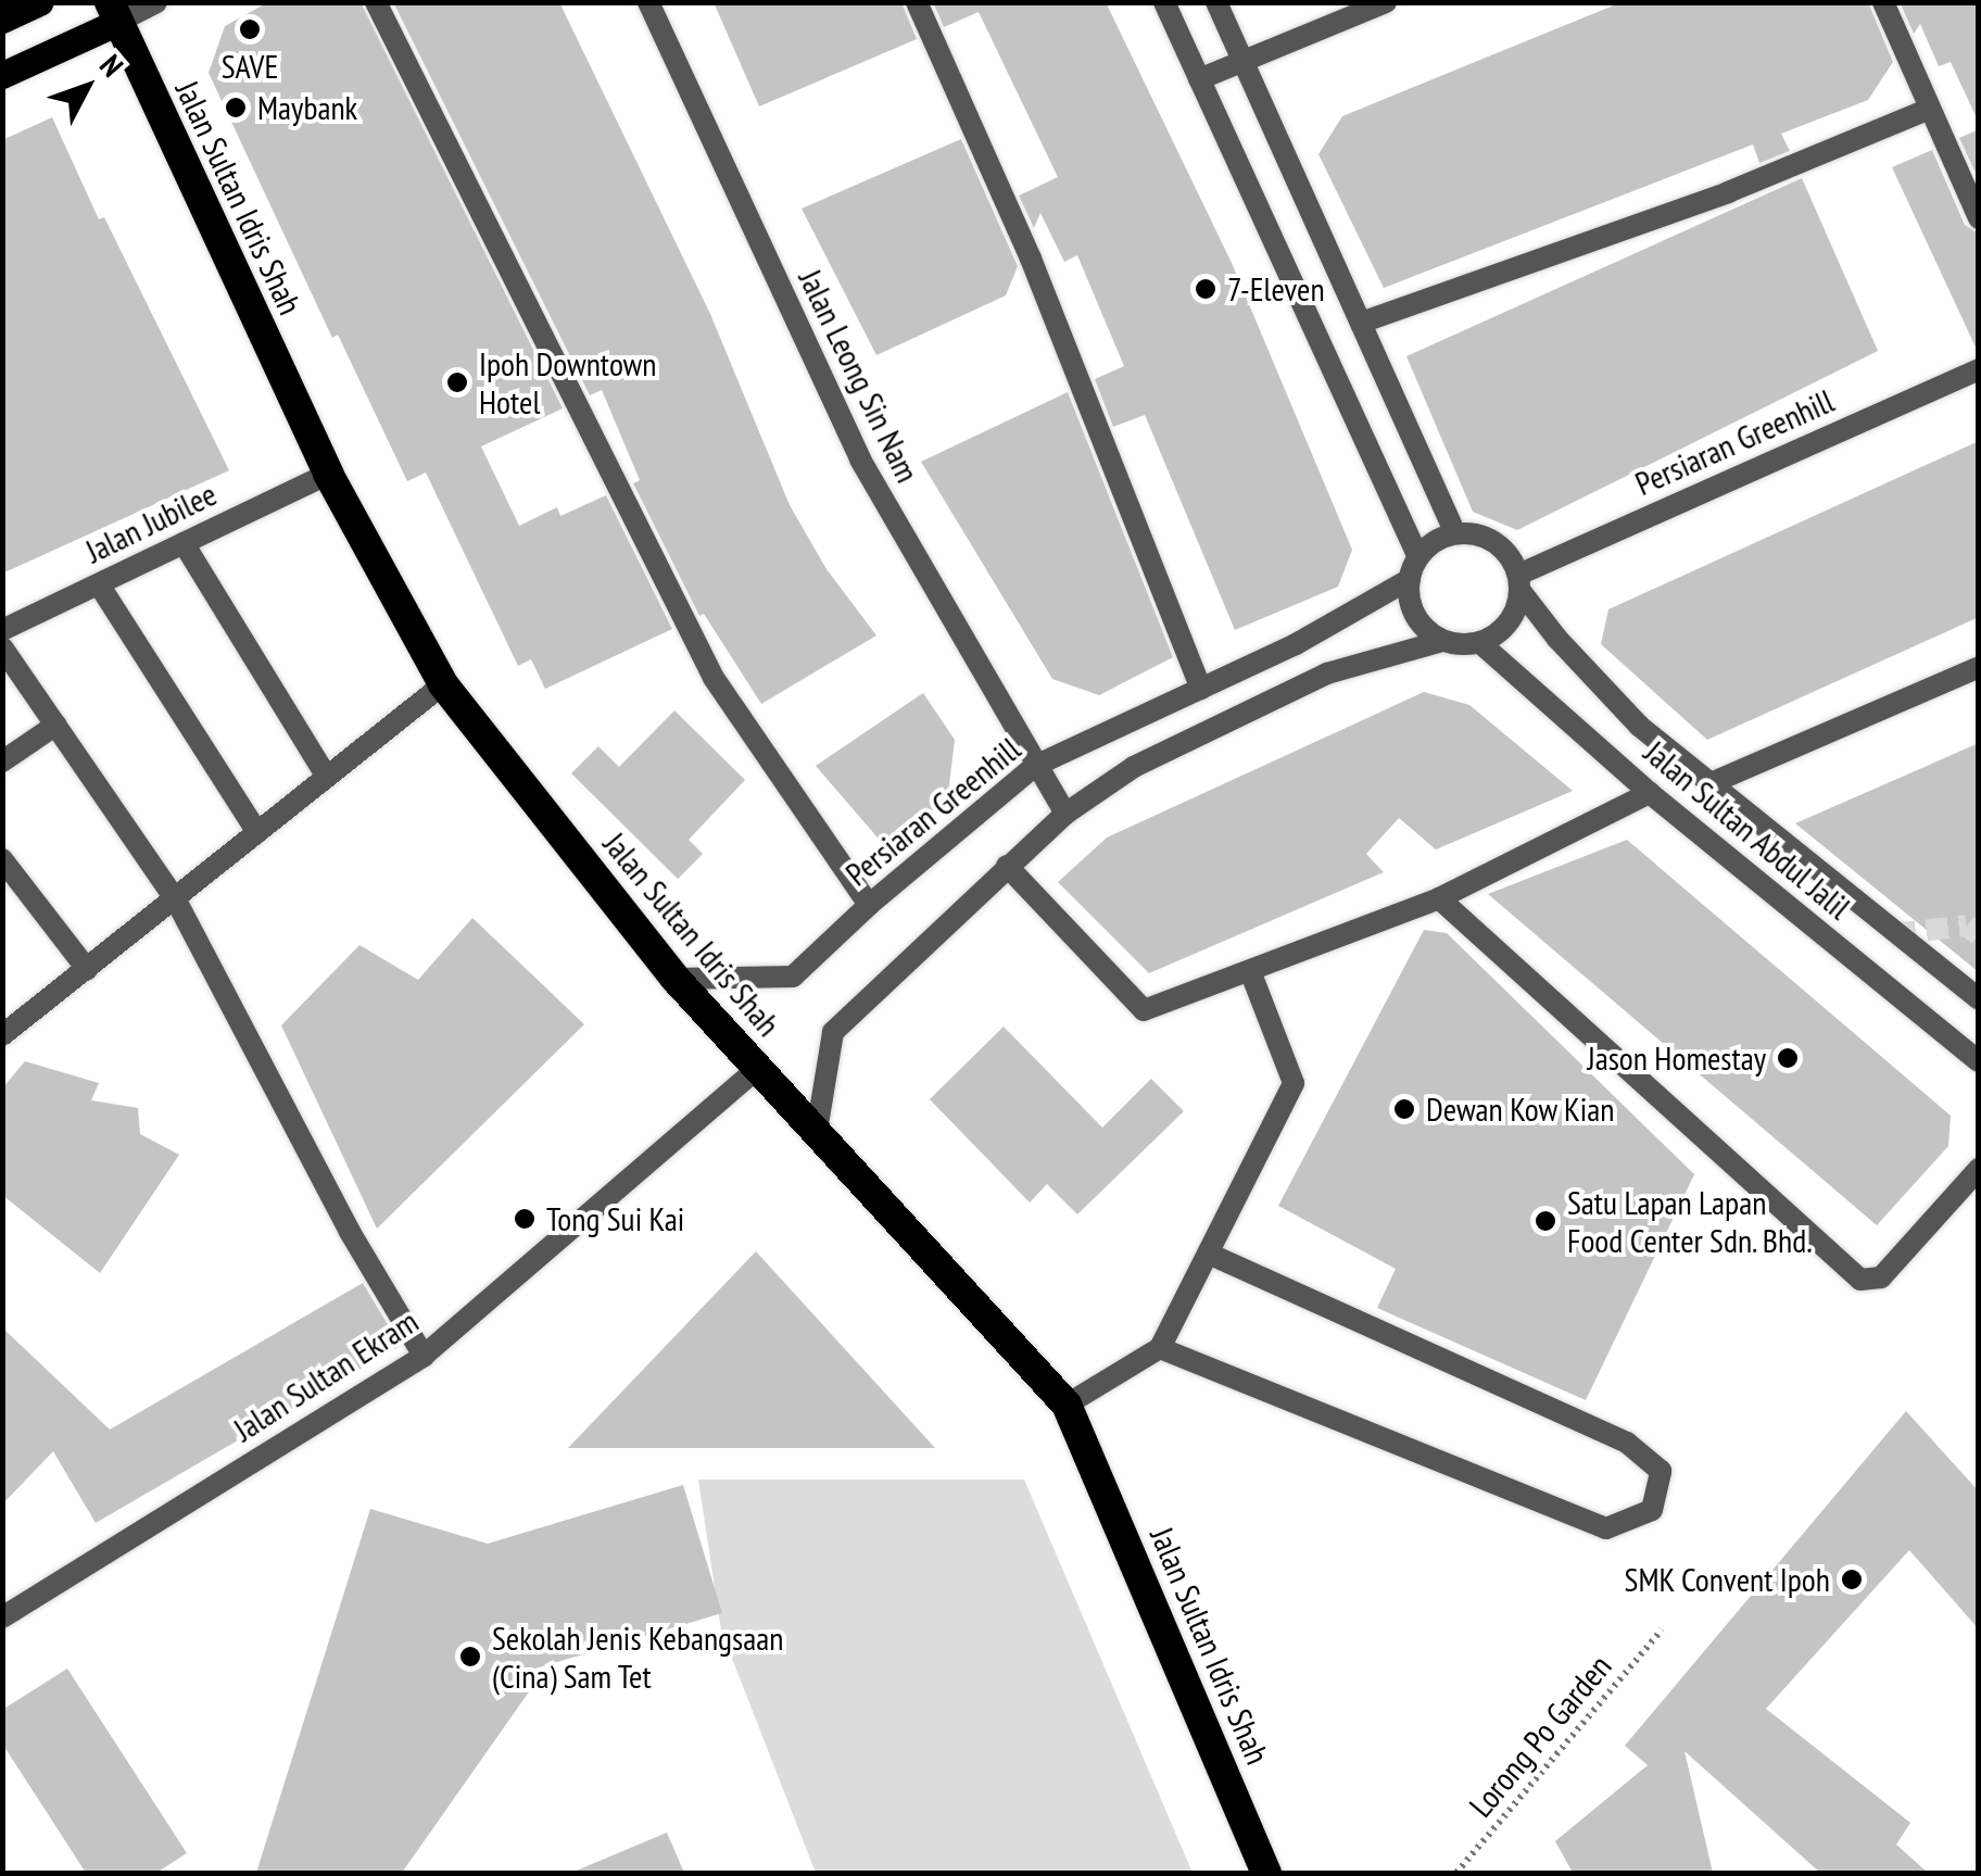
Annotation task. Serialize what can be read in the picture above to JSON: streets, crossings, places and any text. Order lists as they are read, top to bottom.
{
  "streets": {
    "highway": ["Jalan Sultan Idris Shah"],
    "street": [
      "Jalan Leong Sin Nam",
      "Persiaran Greenhill",
      "Jalan Jubilee",
      "Jalan Sultan Abdul Jalil",
      "Jalan Sultan Ekram"
    ],
    "path": ["Lorong Po Garden"]
  },
  "crossings": [
    ["Jalan Sultan Idris Shah", "Persiaran Greenhill"],
    ["Jalan Sultan Idris Shah", "Jalan Jubilee"],
    ["Jalan Sultan Idris Shah", "Jalan Sultan Ekram"],
    ["Jalan Leong Sin Nam", "Persiaran Greenhill"],
    ["Persiaran Greenhill", "Jalan Sultan Abdul Jalil"]
  ],
  "places": [
    "SAVE",
    "Maybank",
    "7-Eleven",
    "Ipoh Downtown Hotel",
    "Jason Homestay",
    "Dewan Kow Kian",
    "Tong Sui Kai",
    "Satu Lapan Lapan Food Center Sdn. Bhd.",
    "SMK Convent Ipoh",
    "Sekolah Jenis Kebangsaan (Cina) Sam Tet"
  ],
  "north": "top right"
}
